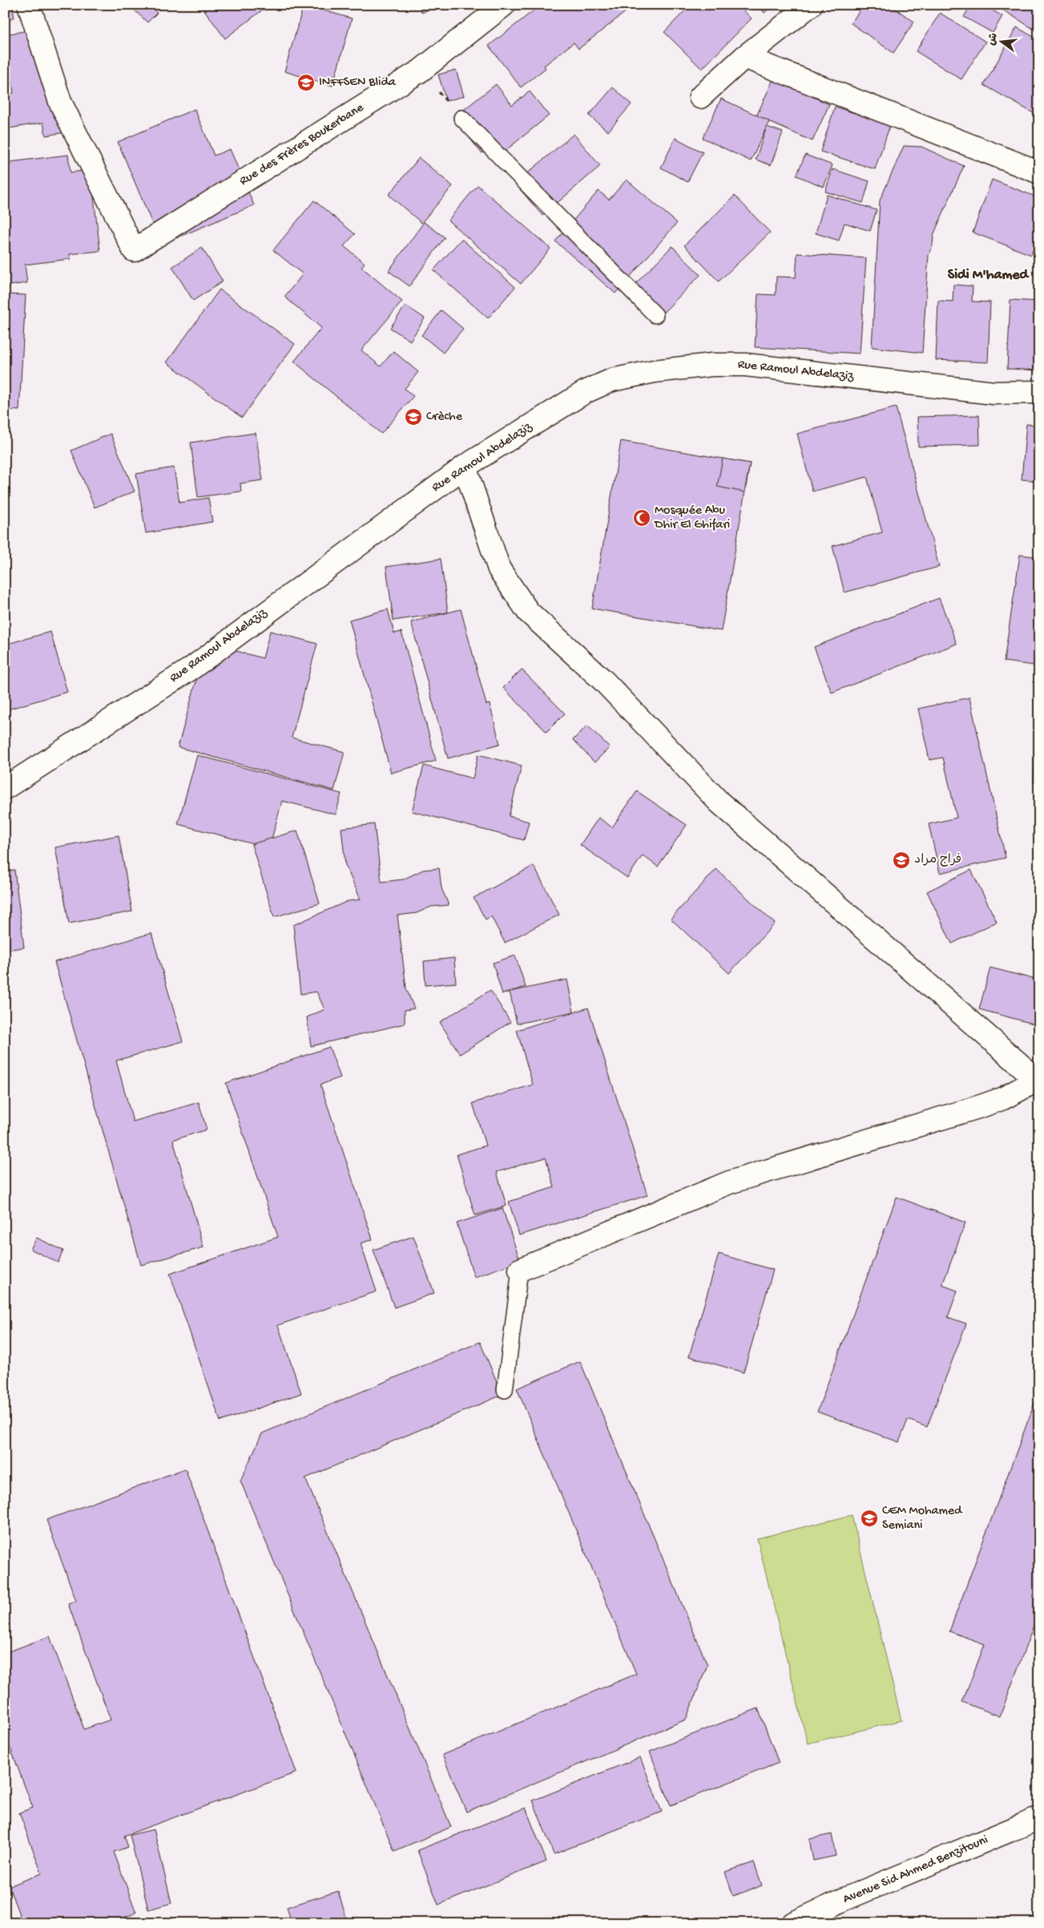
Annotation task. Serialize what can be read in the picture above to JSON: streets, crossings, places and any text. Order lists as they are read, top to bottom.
{
  "streets": {
    "street": ["Rue des Frères Boukerbane", "Rue Ramoul Abdelaziz", "Avenue Sid Ahmed Benzitouni"]
  },
  "districts": ["Sidi M'hamed"],
  "places": {
    "school or university": [
      "INFFSEN Blida",
      "Crèche",
      "فراج مراد",
      "CEM Mohamed Semiani"
    ],
    "mosque": ["Mosquée Abu Dhir El Ghifari"]
  },
  "north": "left"
}
